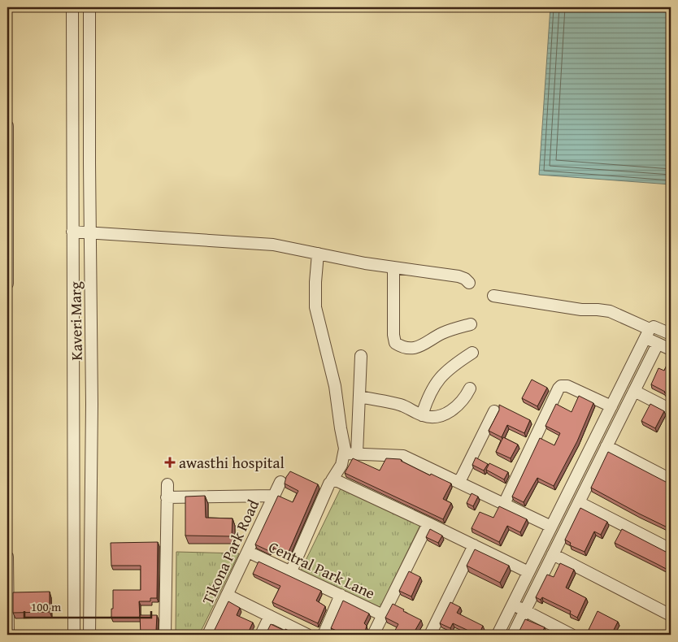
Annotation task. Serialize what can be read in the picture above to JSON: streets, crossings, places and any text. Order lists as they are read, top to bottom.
{
  "streets": {
    "street": ["Kaveri Marg", "Tikona Park Road", "Central Park Lane"]
  },
  "crossings": [
    ["Tikona Park Road", "Central Park Lane"]
  ],
  "places": {
    "health": ["awasthi hospital"]
  },
  "scale_bar": "100 m"
}
